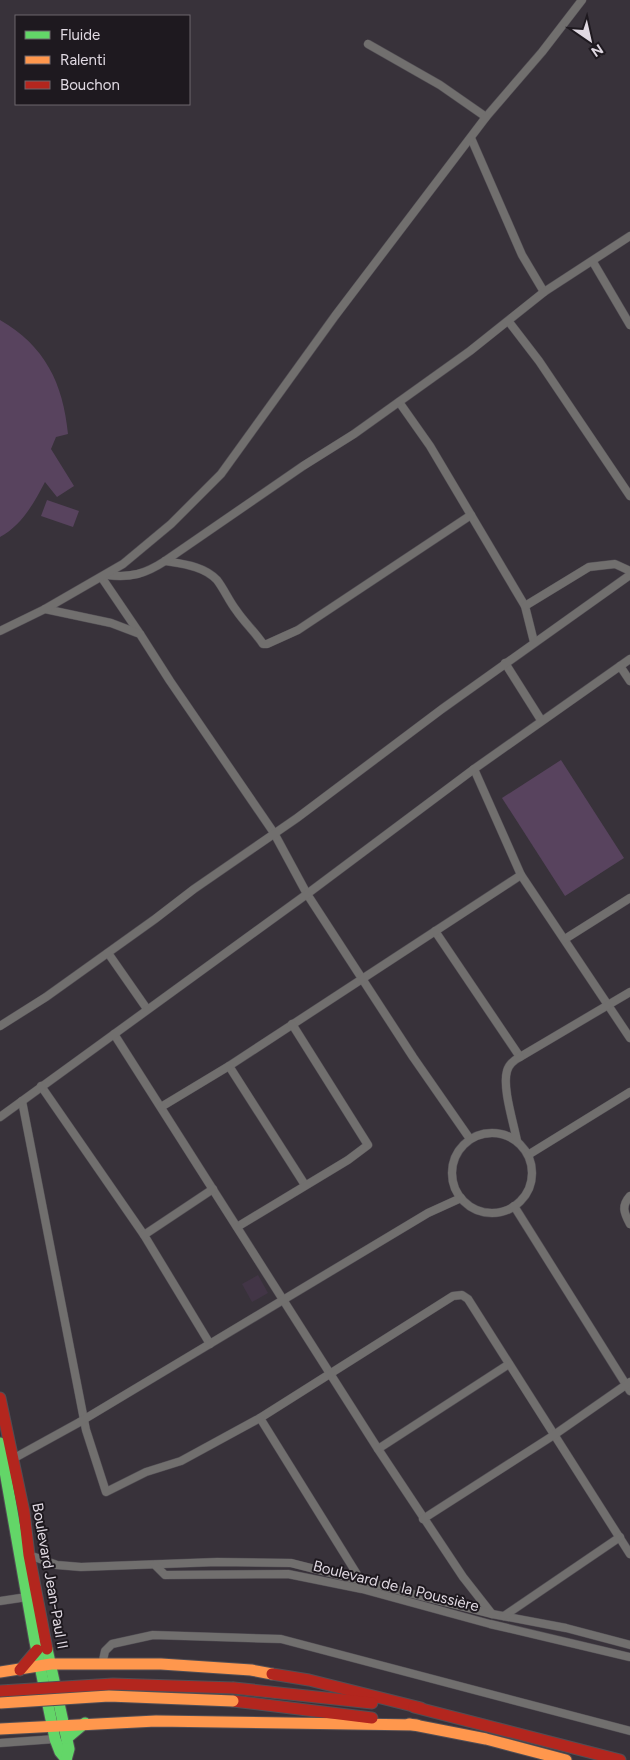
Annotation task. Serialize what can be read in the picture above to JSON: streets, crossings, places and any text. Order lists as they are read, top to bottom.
{
  "streets": {
    "main road": ["Boulevard Jean-Paul II"],
    "street": ["Boulevard de la Poussière"]
  },
  "crossings": [
    ["Boulevard Jean-Paul II", "Boulevard de la Poussière"]
  ],
  "legend": ["Fluide", "Ralenti", "Bouchon"],
  "north": "bottom right"
}
